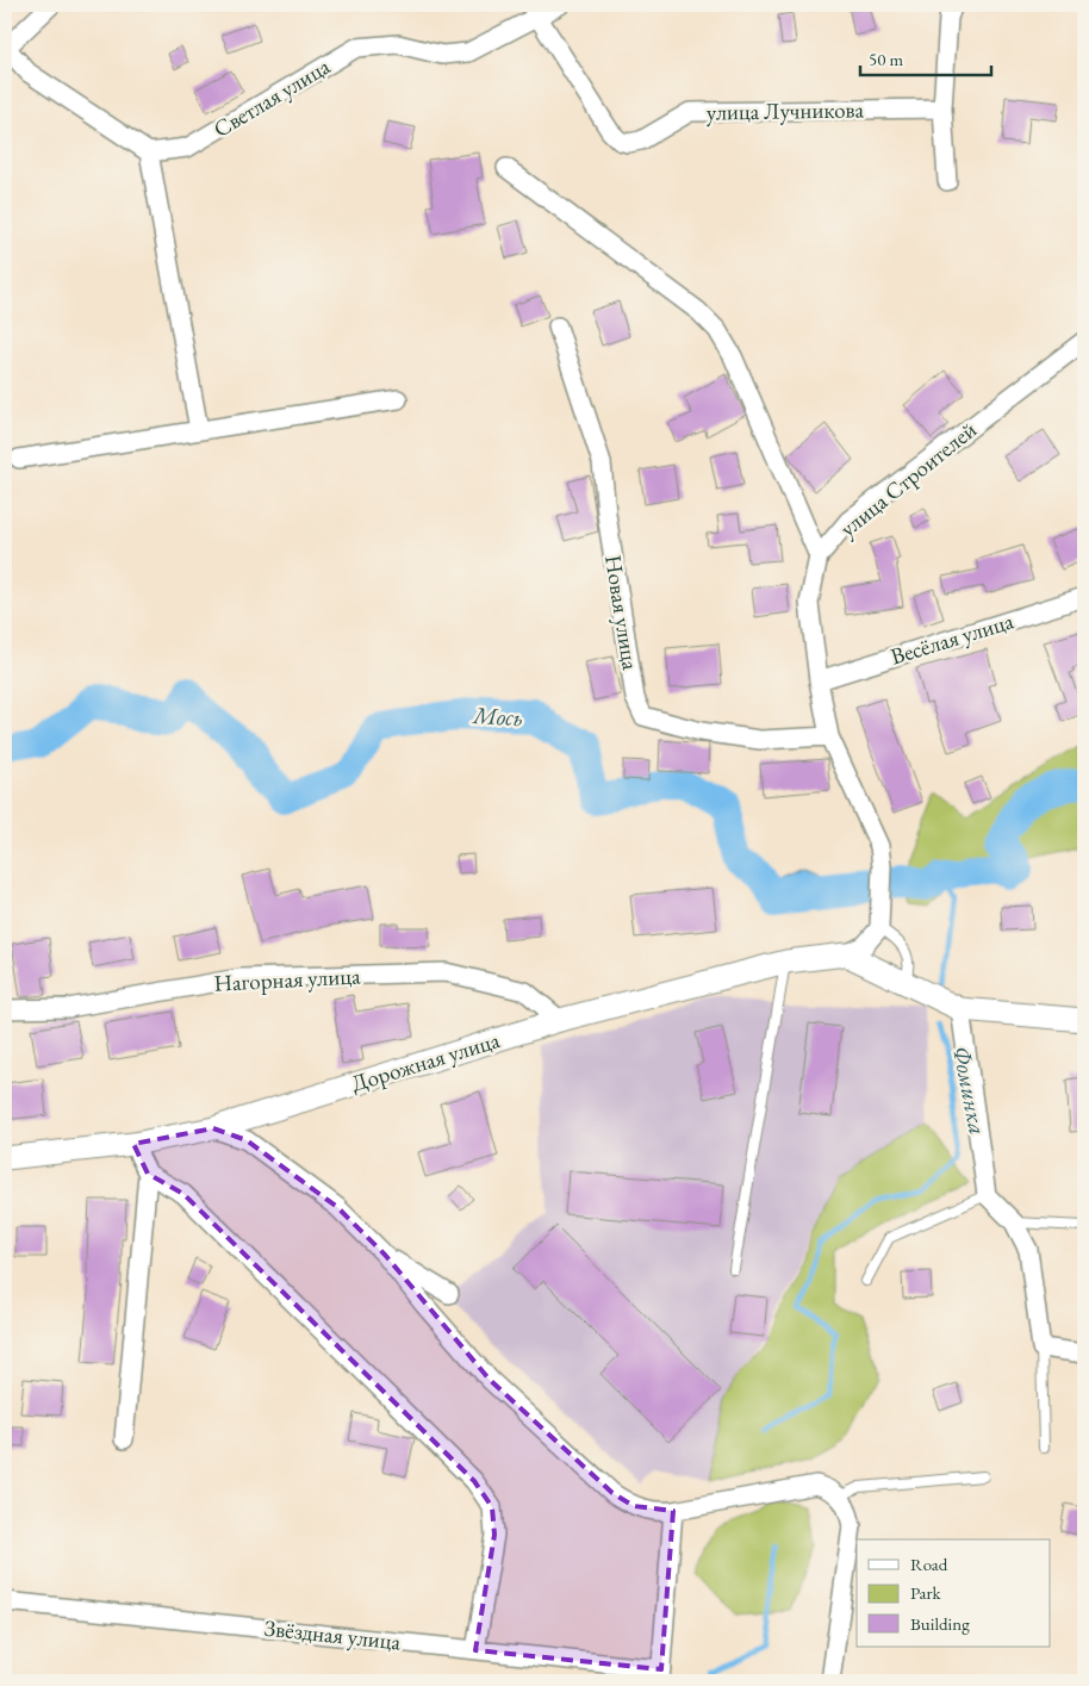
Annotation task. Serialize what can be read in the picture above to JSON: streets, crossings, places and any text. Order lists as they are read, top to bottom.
{
  "streets": {
    "street": [
      "Светлая улица",
      "улица Лучникова",
      "улица Строителей",
      "Новая улица",
      "Весёлая улица",
      "Нагорная улица",
      "Дорожная улица",
      "Звёздная улица"
    ]
  },
  "crossings": [
    ["Светлая улица", "улица Лучникова"],
    ["улица Строителей", "Новая улица"],
    ["улица Строителей", "Весёлая улица"],
    ["Нагорная улица", "Дорожная улица"]
  ],
  "water": ["Мось", "Фоминка"],
  "legend": ["Road", "Park", "Building"],
  "scale_bar": "50 m"
}
